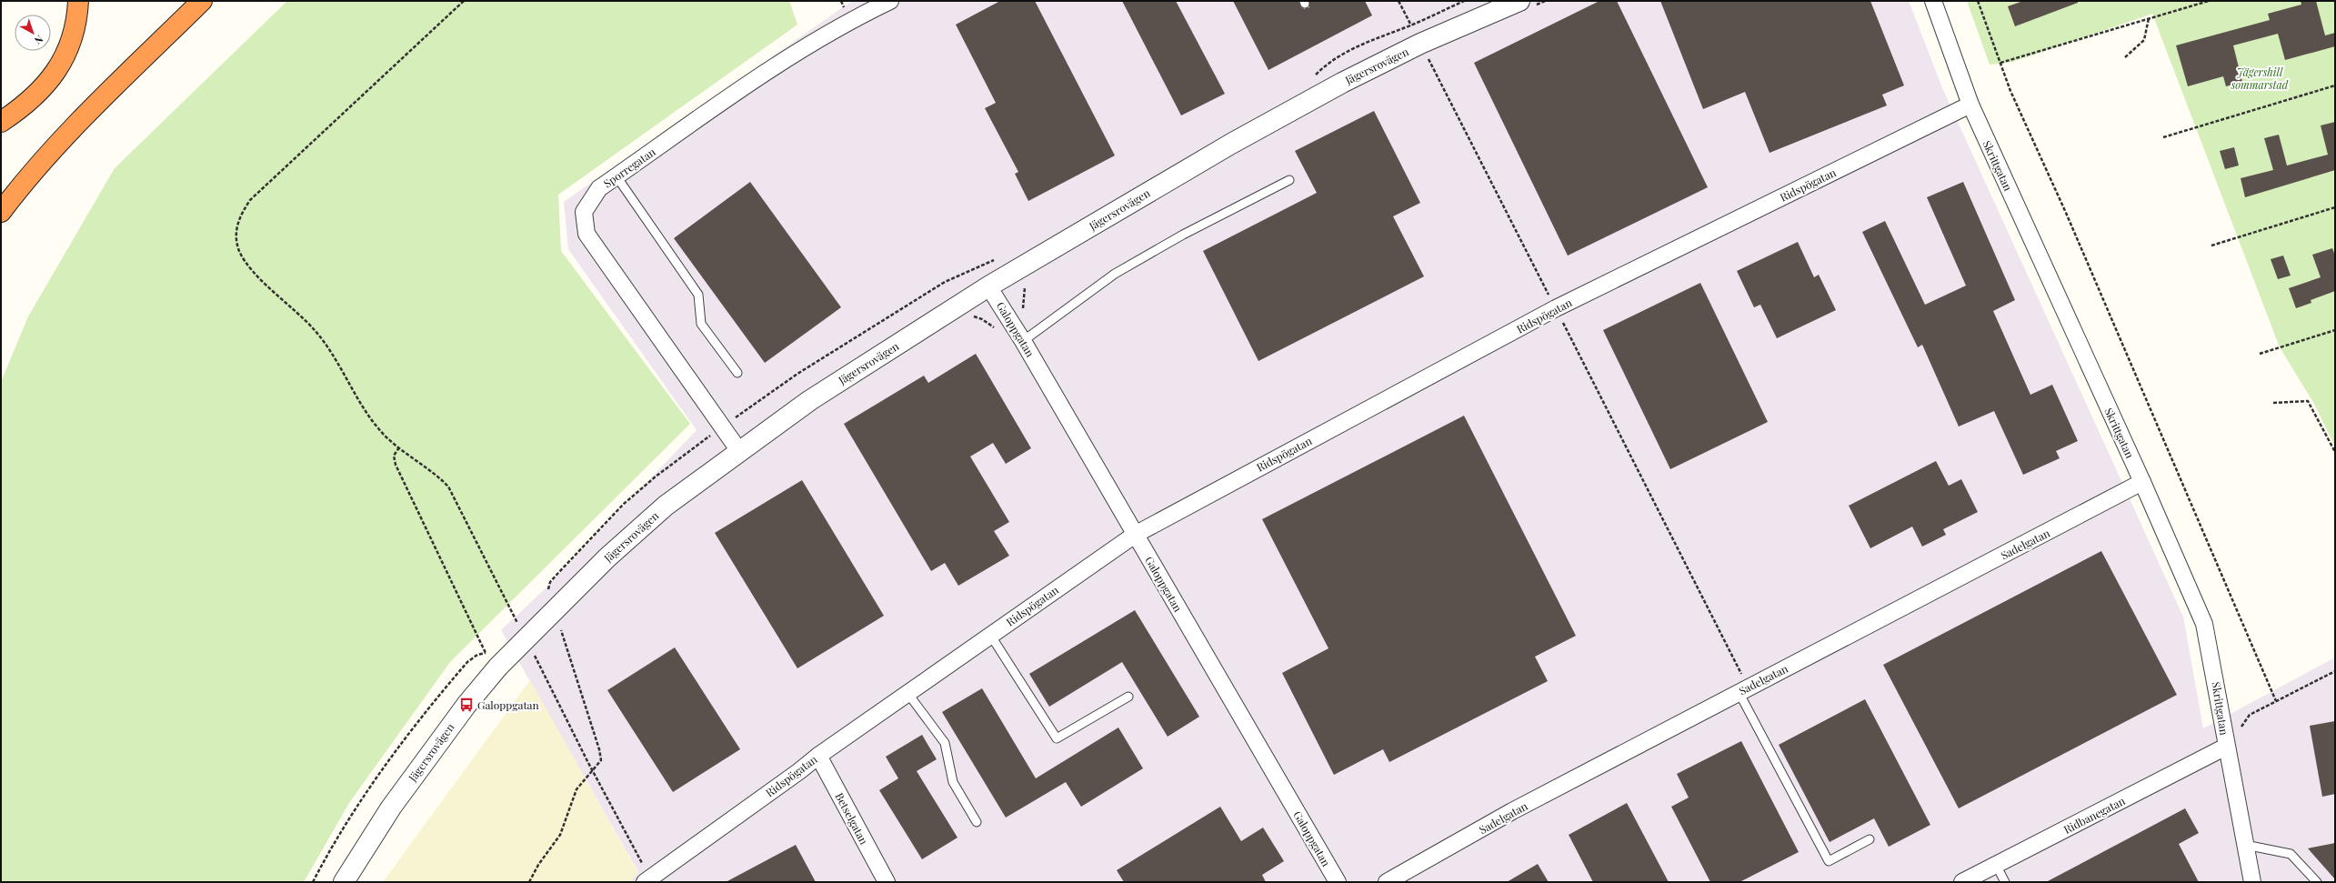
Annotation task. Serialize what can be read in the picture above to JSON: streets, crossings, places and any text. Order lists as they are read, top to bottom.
{
  "streets": {
    "street": [
      "Jägersrovägen",
      "Skrittgatan",
      "Sporregatan",
      "Ridspögatan",
      "Galoppgatan",
      "Sadelgatan",
      "Ridbanegatan",
      "Betselgatan"
    ]
  },
  "crossings": [
    ["Jägersrovägen", "Sporregatan"],
    ["Jägersrovägen", "Galoppgatan"],
    ["Skrittgatan", "Ridspögatan"],
    ["Skrittgatan", "Sadelgatan"],
    ["Skrittgatan", "Ridbanegatan"],
    ["Ridspögatan", "Galoppgatan"],
    ["Ridspögatan", "Betselgatan"]
  ],
  "parks": ["Jägershill sommarstad"],
  "places": {
    "bus stop": ["Galoppgatan"]
  },
  "north": "bottom right"
}
